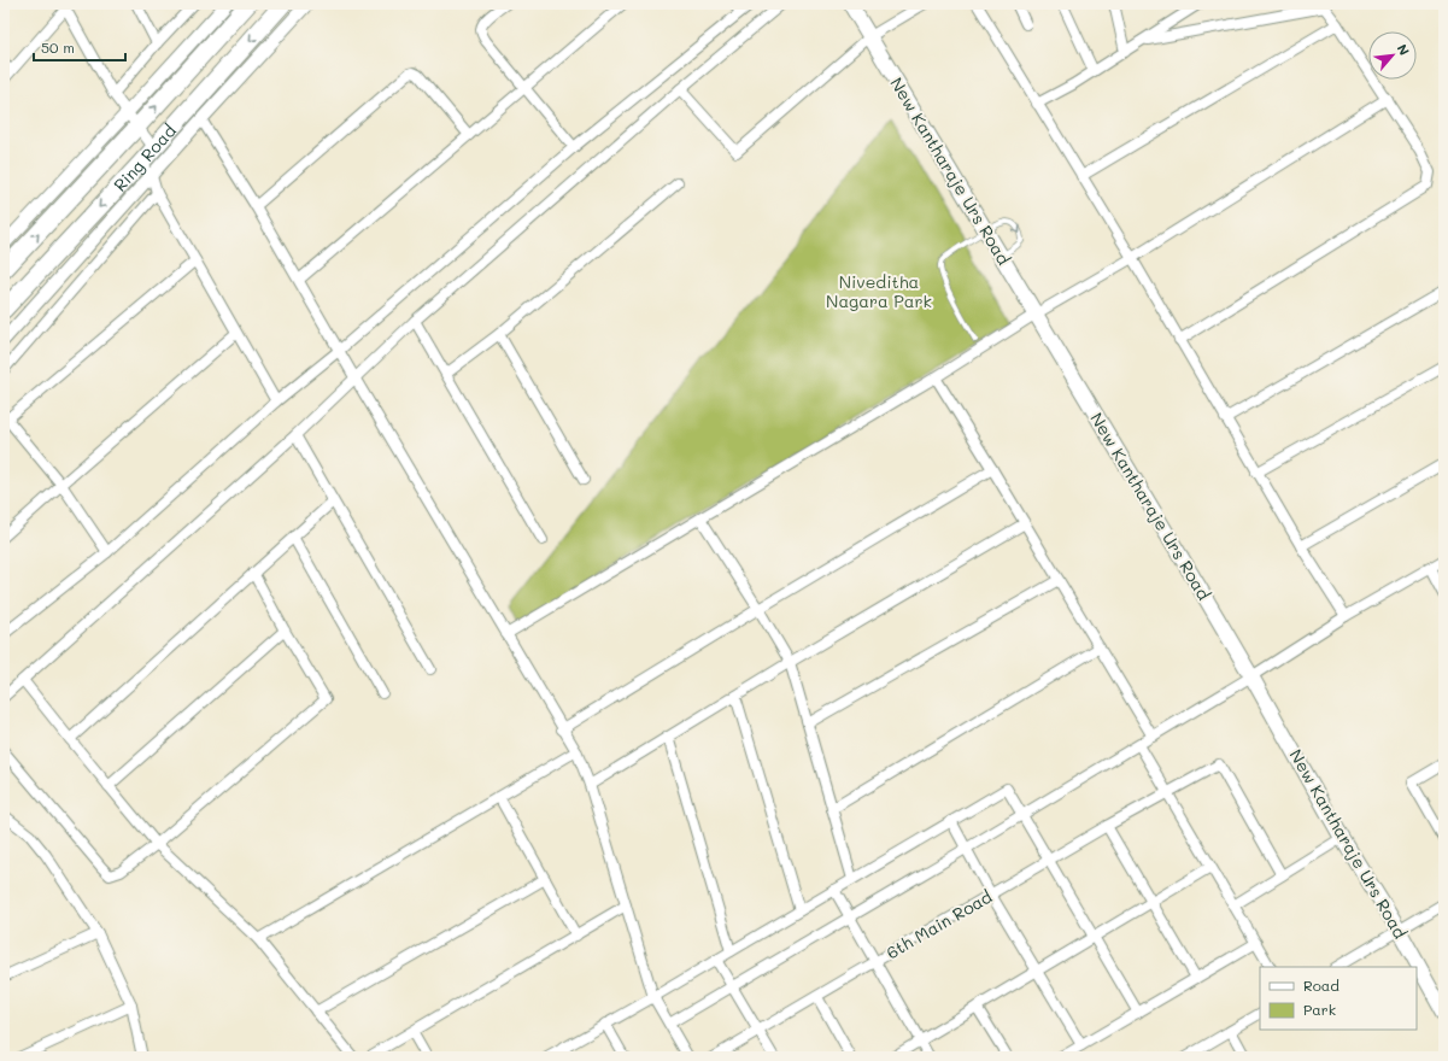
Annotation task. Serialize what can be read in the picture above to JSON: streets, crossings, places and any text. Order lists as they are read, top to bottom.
{
  "streets": {
    "highway": ["Ring Road"],
    "main road": ["New Kantharaje Urs Road"],
    "street": ["6th Main Road"]
  },
  "parks": ["Niveditha Nagara Park"],
  "legend": ["Road", "Park"],
  "scale_bar": "50 m",
  "north": "top right"
}
